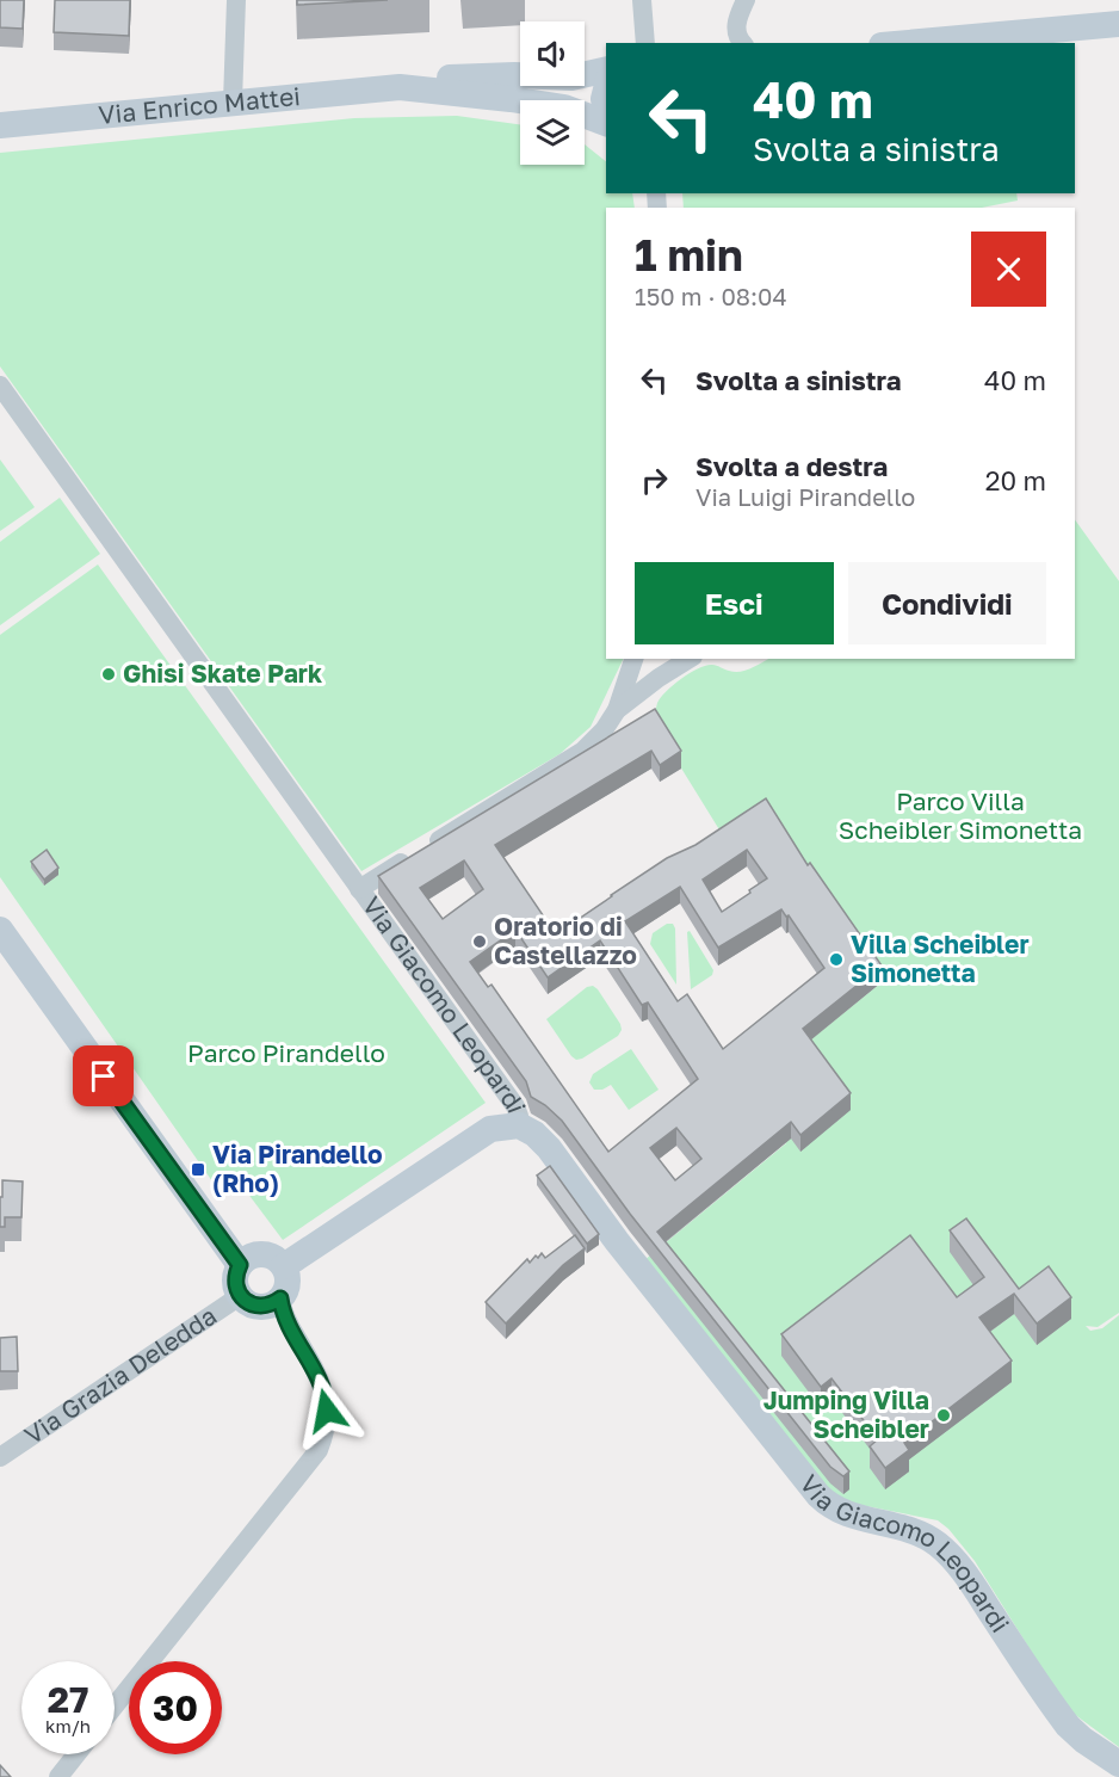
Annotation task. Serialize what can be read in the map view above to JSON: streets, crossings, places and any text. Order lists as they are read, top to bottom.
{
  "streets": {
    "street": ["Via Enrico Mattei", "Via Giacomo Leopardi", "Via Grazia Deledda"]
  },
  "parks": ["Parco Villa Scheibler Simonetta", "Parco Pirandello"],
  "places": {
    "other": [
      "Ghisi Skate Park",
      "Oratorio di Castellazzo",
      "Villa Scheibler Simonetta",
      "Jumping Villa Scheibler"
    ],
    "transit": ["Via Pirandello (Rho)"]
  },
  "page": {
    "turn": ["40 m", "Svolta a sinistra"],
    "heading": ["1 min", "150 m · 08:04"],
    "list": [
      {
        "name": "Svolta a sinistra",
        "value": "40 m"
      },
      {
        "name": "Svolta a destra",
        "note": "Via Luigi Pirandello",
        "value": "20 m"
      }
    ],
    "buttons": ["Esci", "Condividi"],
    "speed": "27 km/h",
    "limit": "30"
  }
}
